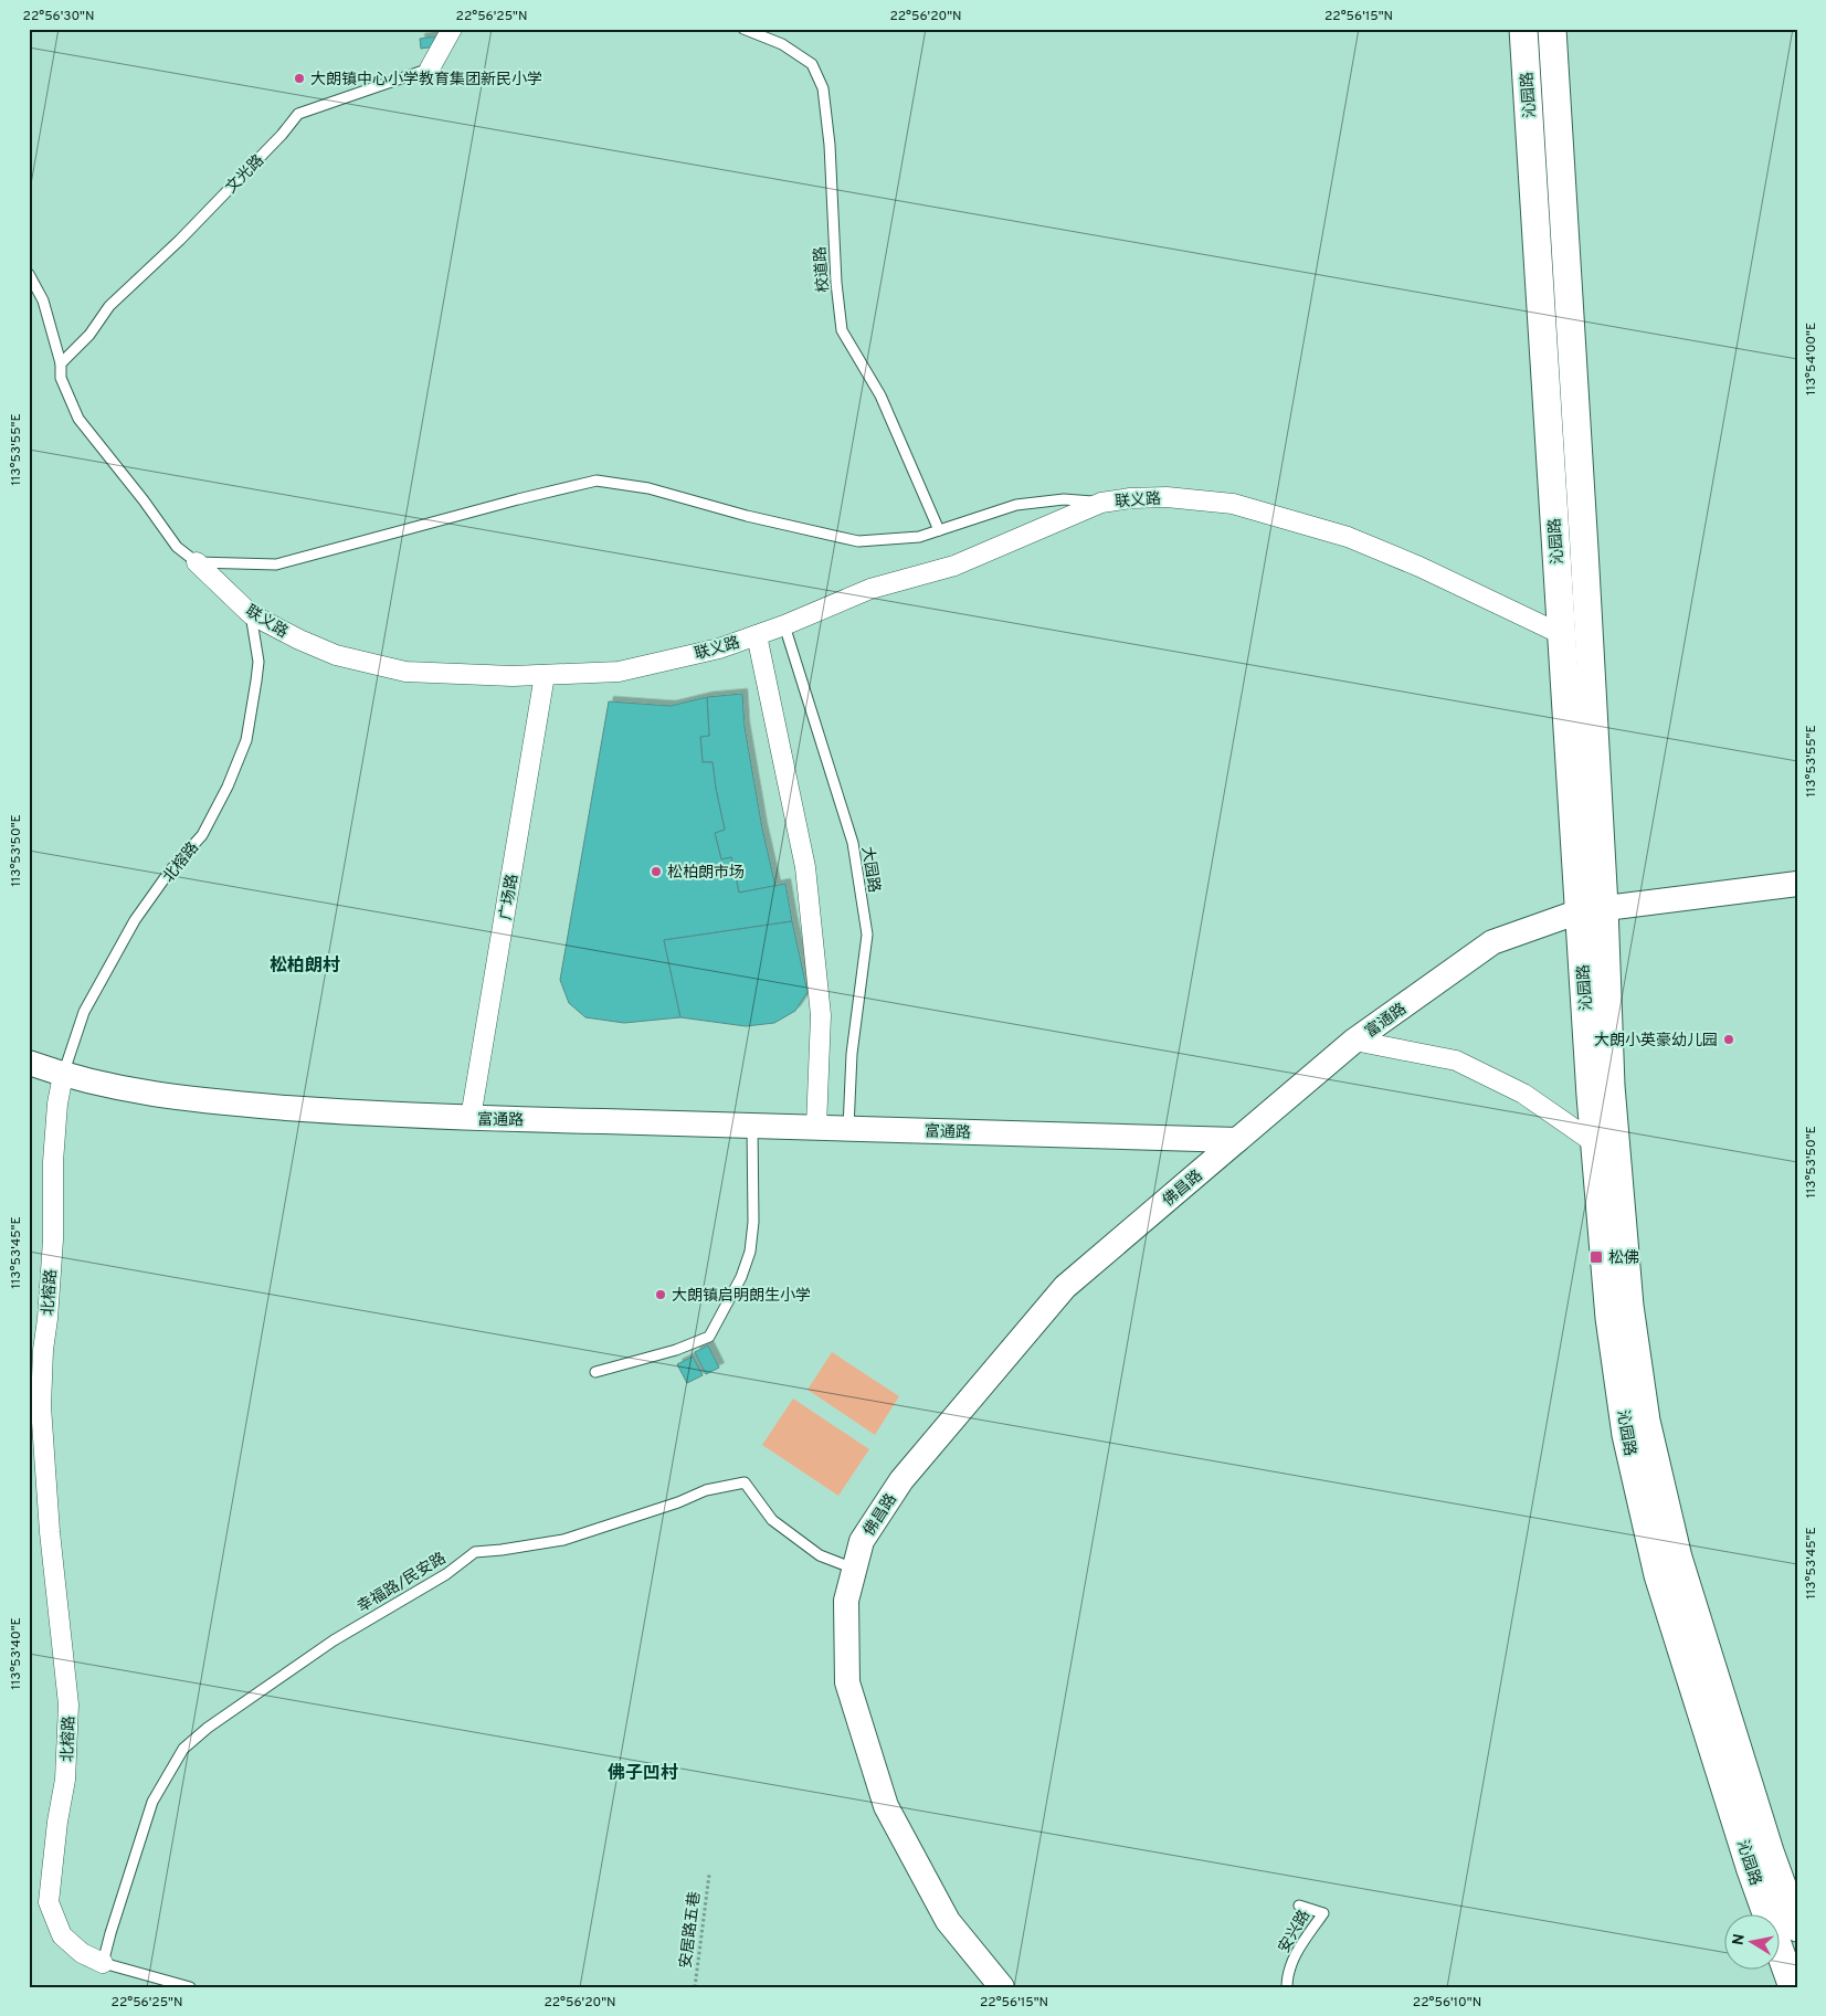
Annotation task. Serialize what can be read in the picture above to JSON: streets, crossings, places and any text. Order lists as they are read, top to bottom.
{
  "streets": {
    "main road": ["沁园路"],
    "street": [
      "文光路",
      "联义路",
      "北榕路",
      "广场路",
      "富通路",
      "佛昌路"
    ],
    "lane": [
      "校道路",
      "大园路",
      "幸福路/民安路",
      "安兴路"
    ],
    "path": ["安居路五巷"]
  },
  "crossings": [
    ["沁园路", "联义路"],
    ["沁园路", "富通路"],
    ["文光路", "联义路"],
    ["联义路", "北榕路"],
    ["联义路", "大园路"],
    ["联义路", "广场路"],
    ["北榕路", "富通路"],
    ["北榕路", "幸福路/民安路"],
    ["大园路", "富通路"],
    ["广场路", "富通路"],
    ["富通路", "佛昌路"],
    ["佛昌路", "幸福路/民安路"]
  ],
  "districts": ["松柏朗村", "佛子凹村"],
  "places": {
    "other": [
      "大朗镇中心小学教育集团新民小学",
      "松柏朗市场",
      "大朗小英豪幼儿园",
      "大朗镇启明朗生小学"
    ],
    "transit": ["松佛"]
  },
  "north": "left",
  "coordinates": [
    "22°56'30\"N",
    "22°56'25\"N",
    "22°56'20\"N",
    "22°56'15\"N",
    "113°54'00\"E",
    "113°53'55\"E",
    "113°53'50\"E",
    "113°53'45\"E",
    "113°53'40\"E",
    "22°56'10\"N"
  ]
}
